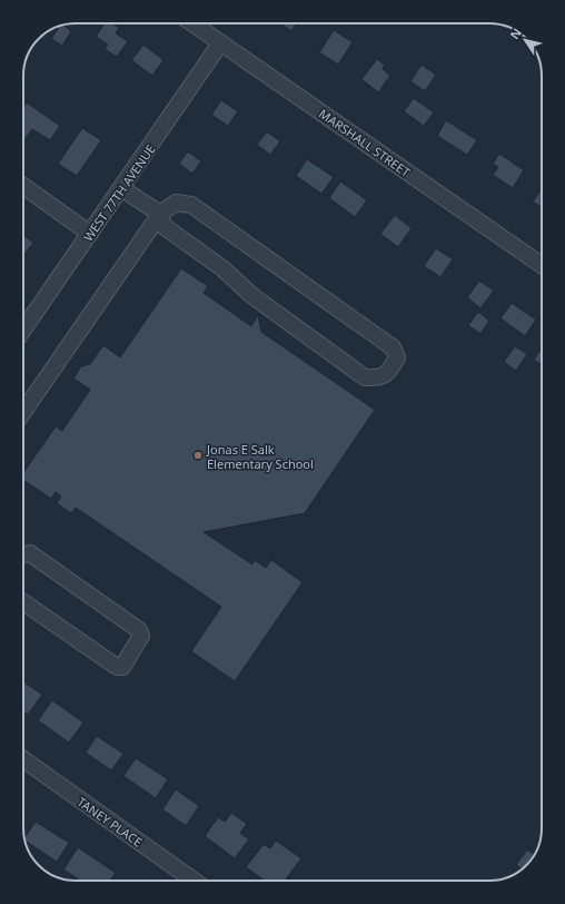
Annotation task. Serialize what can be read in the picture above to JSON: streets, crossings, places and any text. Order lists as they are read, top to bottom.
{
  "streets": {
    "street": ["MARSHALL STREET", "WEST 77TH AVENUE", "TANEY PLACE"]
  },
  "crossings": [
    ["MARSHALL STREET", "WEST 77TH AVENUE"]
  ],
  "places": ["Jonas E Salk Elementary School"],
  "north": "top left"
}
